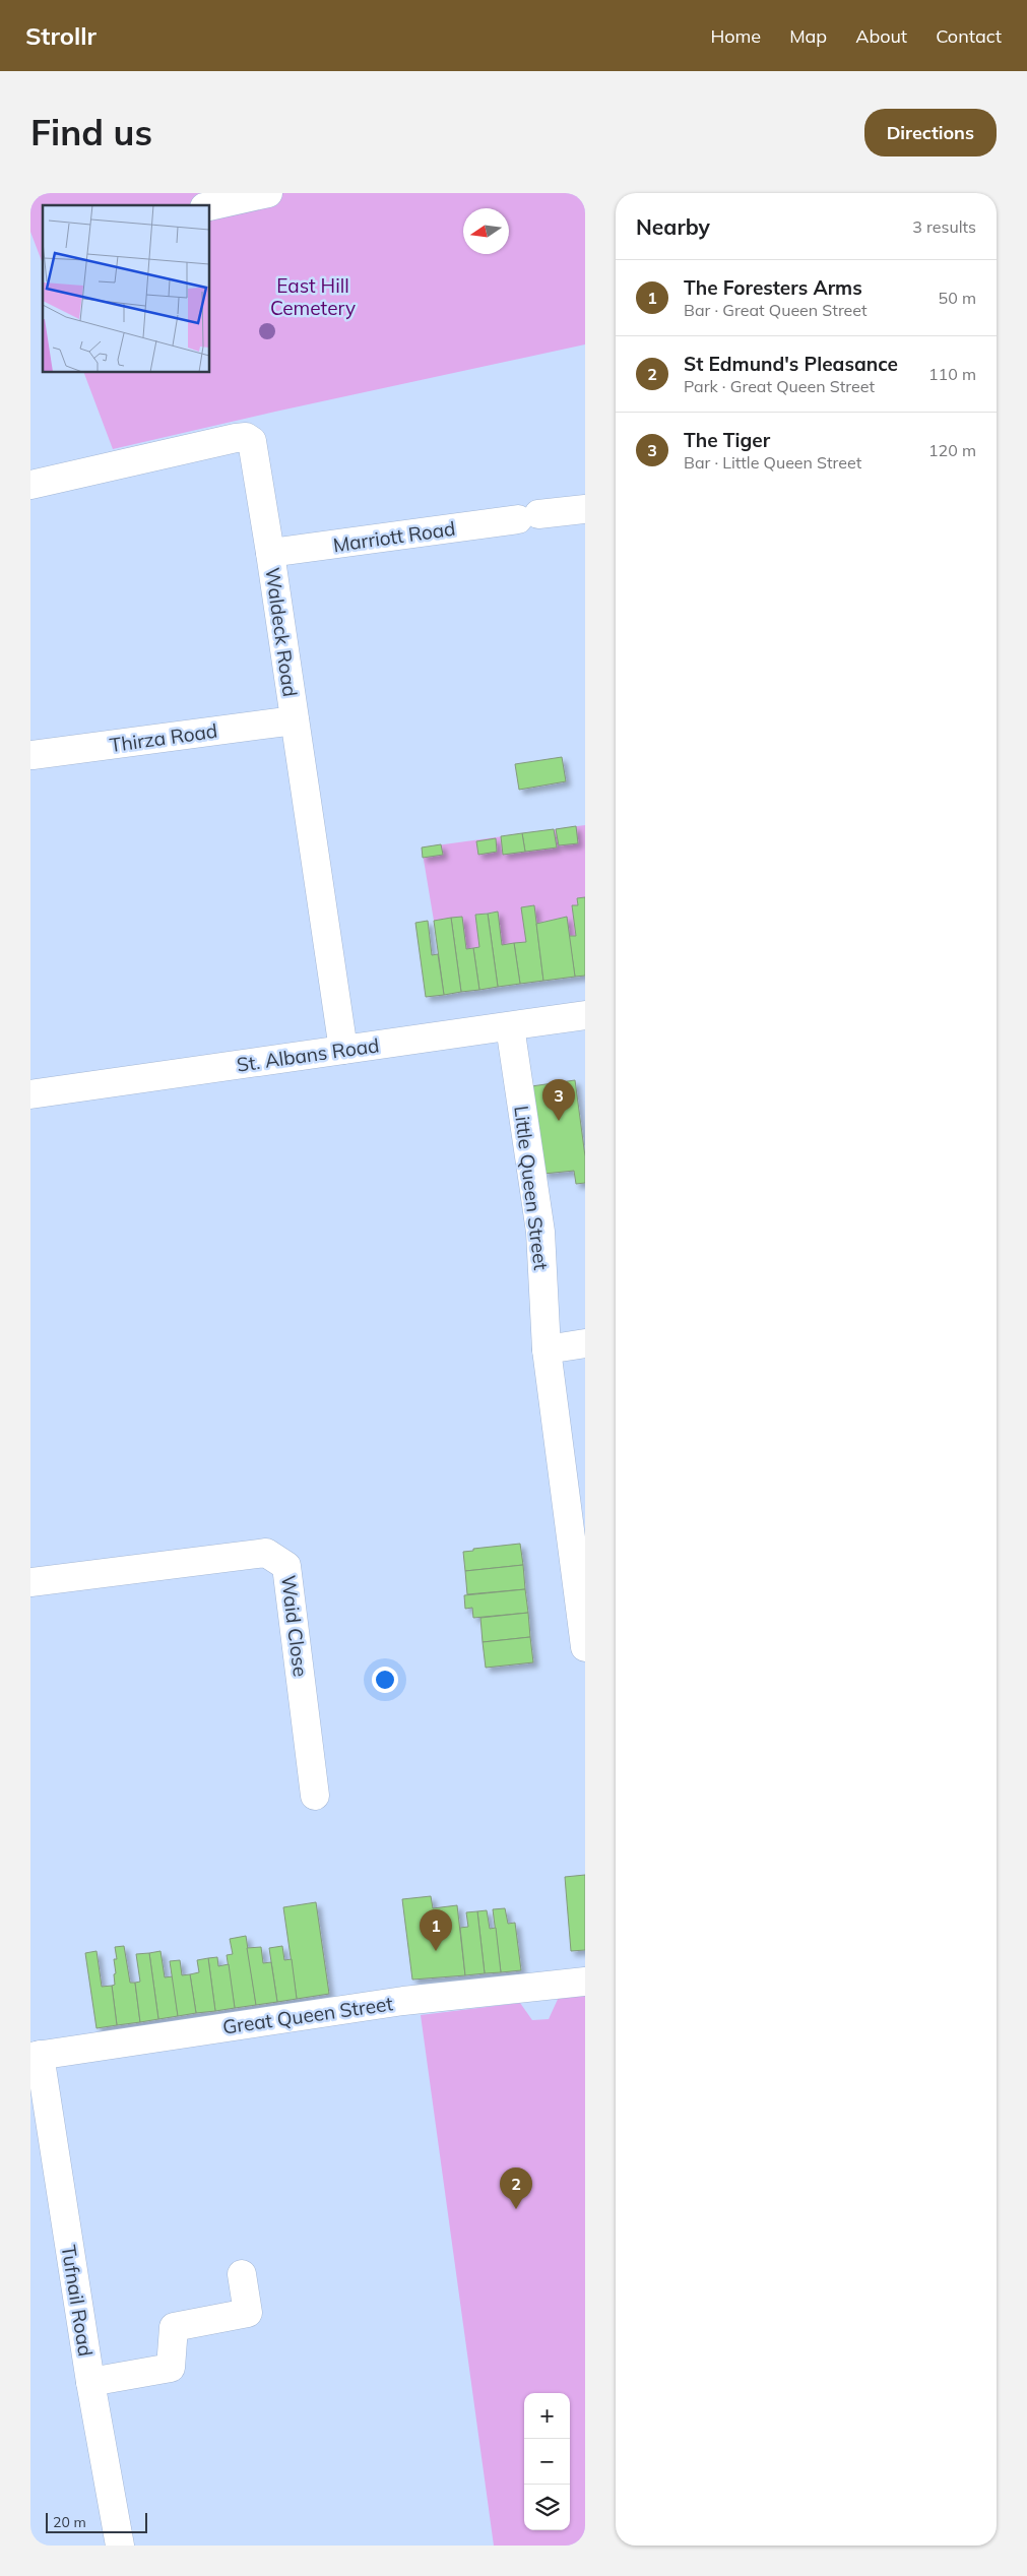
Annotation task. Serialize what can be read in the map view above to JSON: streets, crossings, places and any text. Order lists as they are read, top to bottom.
{
  "streets": {
    "street": [
      "Marriott Road",
      "Waldeck Road",
      "Thirza Road",
      "St. Albans Road",
      "Little Queen Street",
      "Waid Close",
      "Great Queen Street",
      "Tufnail Road"
    ]
  },
  "crossings": [
    ["Marriott Road", "Waldeck Road"],
    ["Waldeck Road", "Thirza Road"],
    ["Waldeck Road", "St. Albans Road"],
    ["St. Albans Road", "Little Queen Street"],
    ["Great Queen Street", "Tufnail Road"]
  ],
  "parks": ["East Hill Cemetery"],
  "scale_bar": "20 m",
  "north": "left",
  "page": {
    "header": "Strollr",
    "nav": [
      "Home",
      "Map",
      "About",
      "Contact"
    ],
    "buttons": "Directions",
    "title": "Find us",
    "heading": ["Nearby", "3 results"],
    "list": [
      {
        "mark": "1",
        "name": "The Foresters Arms",
        "note": "Bar · Great Queen Street",
        "value": "50 m"
      },
      {
        "mark": "2",
        "name": "St Edmund's Pleasance",
        "note": "Park · Great Queen Street",
        "value": "110 m"
      },
      {
        "mark": "3",
        "name": "The Tiger",
        "note": "Bar · Little Queen Street",
        "value": "120 m"
      }
    ],
    "pins": ["3", "1", "2"],
    "map_buttons": ["+", "−"],
    "scale": "20 m"
  }
}
